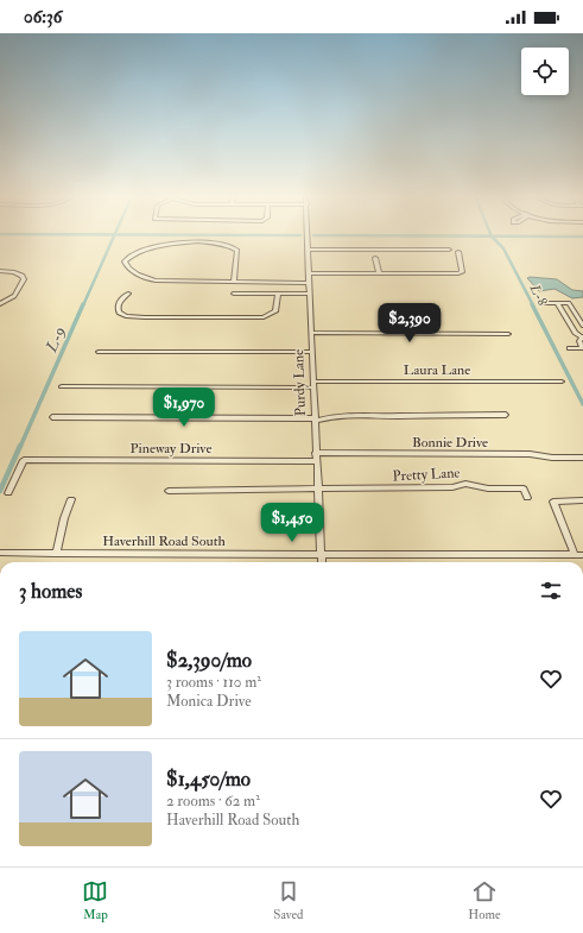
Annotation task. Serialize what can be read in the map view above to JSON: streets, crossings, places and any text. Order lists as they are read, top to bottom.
{
  "streets": {
    "street": [
      "Laura Lane",
      "Purdy Lane",
      "Bonnie Drive",
      "Pineway Drive",
      "Pretty Lane",
      "Haverhill Road South"
    ]
  },
  "crossings": [
    ["Laura Lane", "Purdy Lane"],
    ["Purdy Lane", "Bonnie Drive"],
    ["Purdy Lane", "Pineway Drive"],
    ["Purdy Lane", "Pretty Lane"],
    ["Purdy Lane", "Haverhill Road South"]
  ],
  "water": ["L-8", "L-9"],
  "page": {
    "status": "06:36",
    "price": ["$2,390", "$1,970", "$1,450"],
    "heading": "3 homes",
    "list": [
      {
        "name": "$2,390/mo",
        "note": "3 rooms · 110 m² · Monica Drive"
      },
      {
        "name": "$1,450/mo",
        "note": "2 rooms · 62 m² · Haverhill Road South"
      }
    ],
    "tabs": ["Map", "Saved", "Home"]
  }
}
